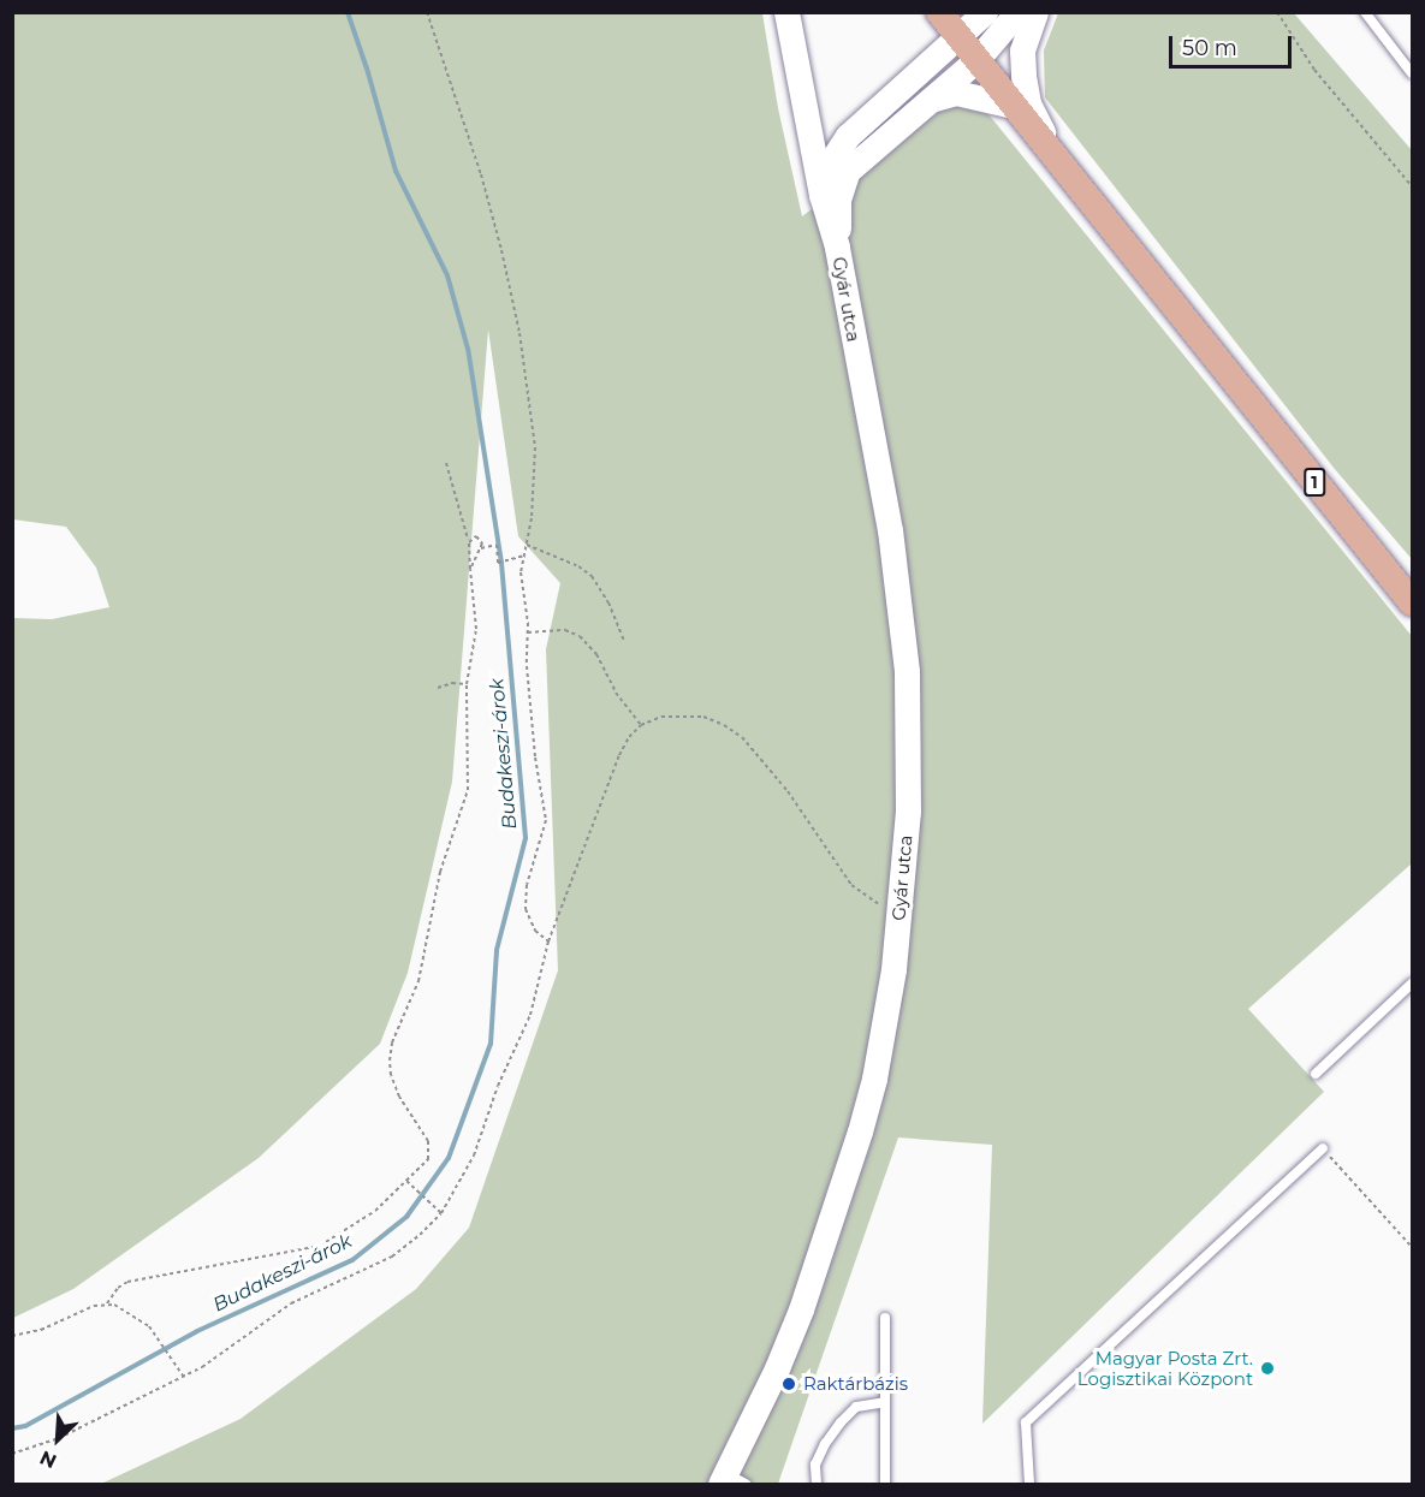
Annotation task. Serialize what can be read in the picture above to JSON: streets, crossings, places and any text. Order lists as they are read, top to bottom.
{
  "streets": {
    "main road": ["Gyár utca", "1"]
  },
  "crossings": [
    ["Gyár utca", "1"]
  ],
  "water": ["Budakeszi-árok"],
  "places": ["Magyar Posta Zrt. Logisztikai Központ", "Raktárbázis"],
  "scale_bar": "50 m",
  "north": "bottom left"
}
